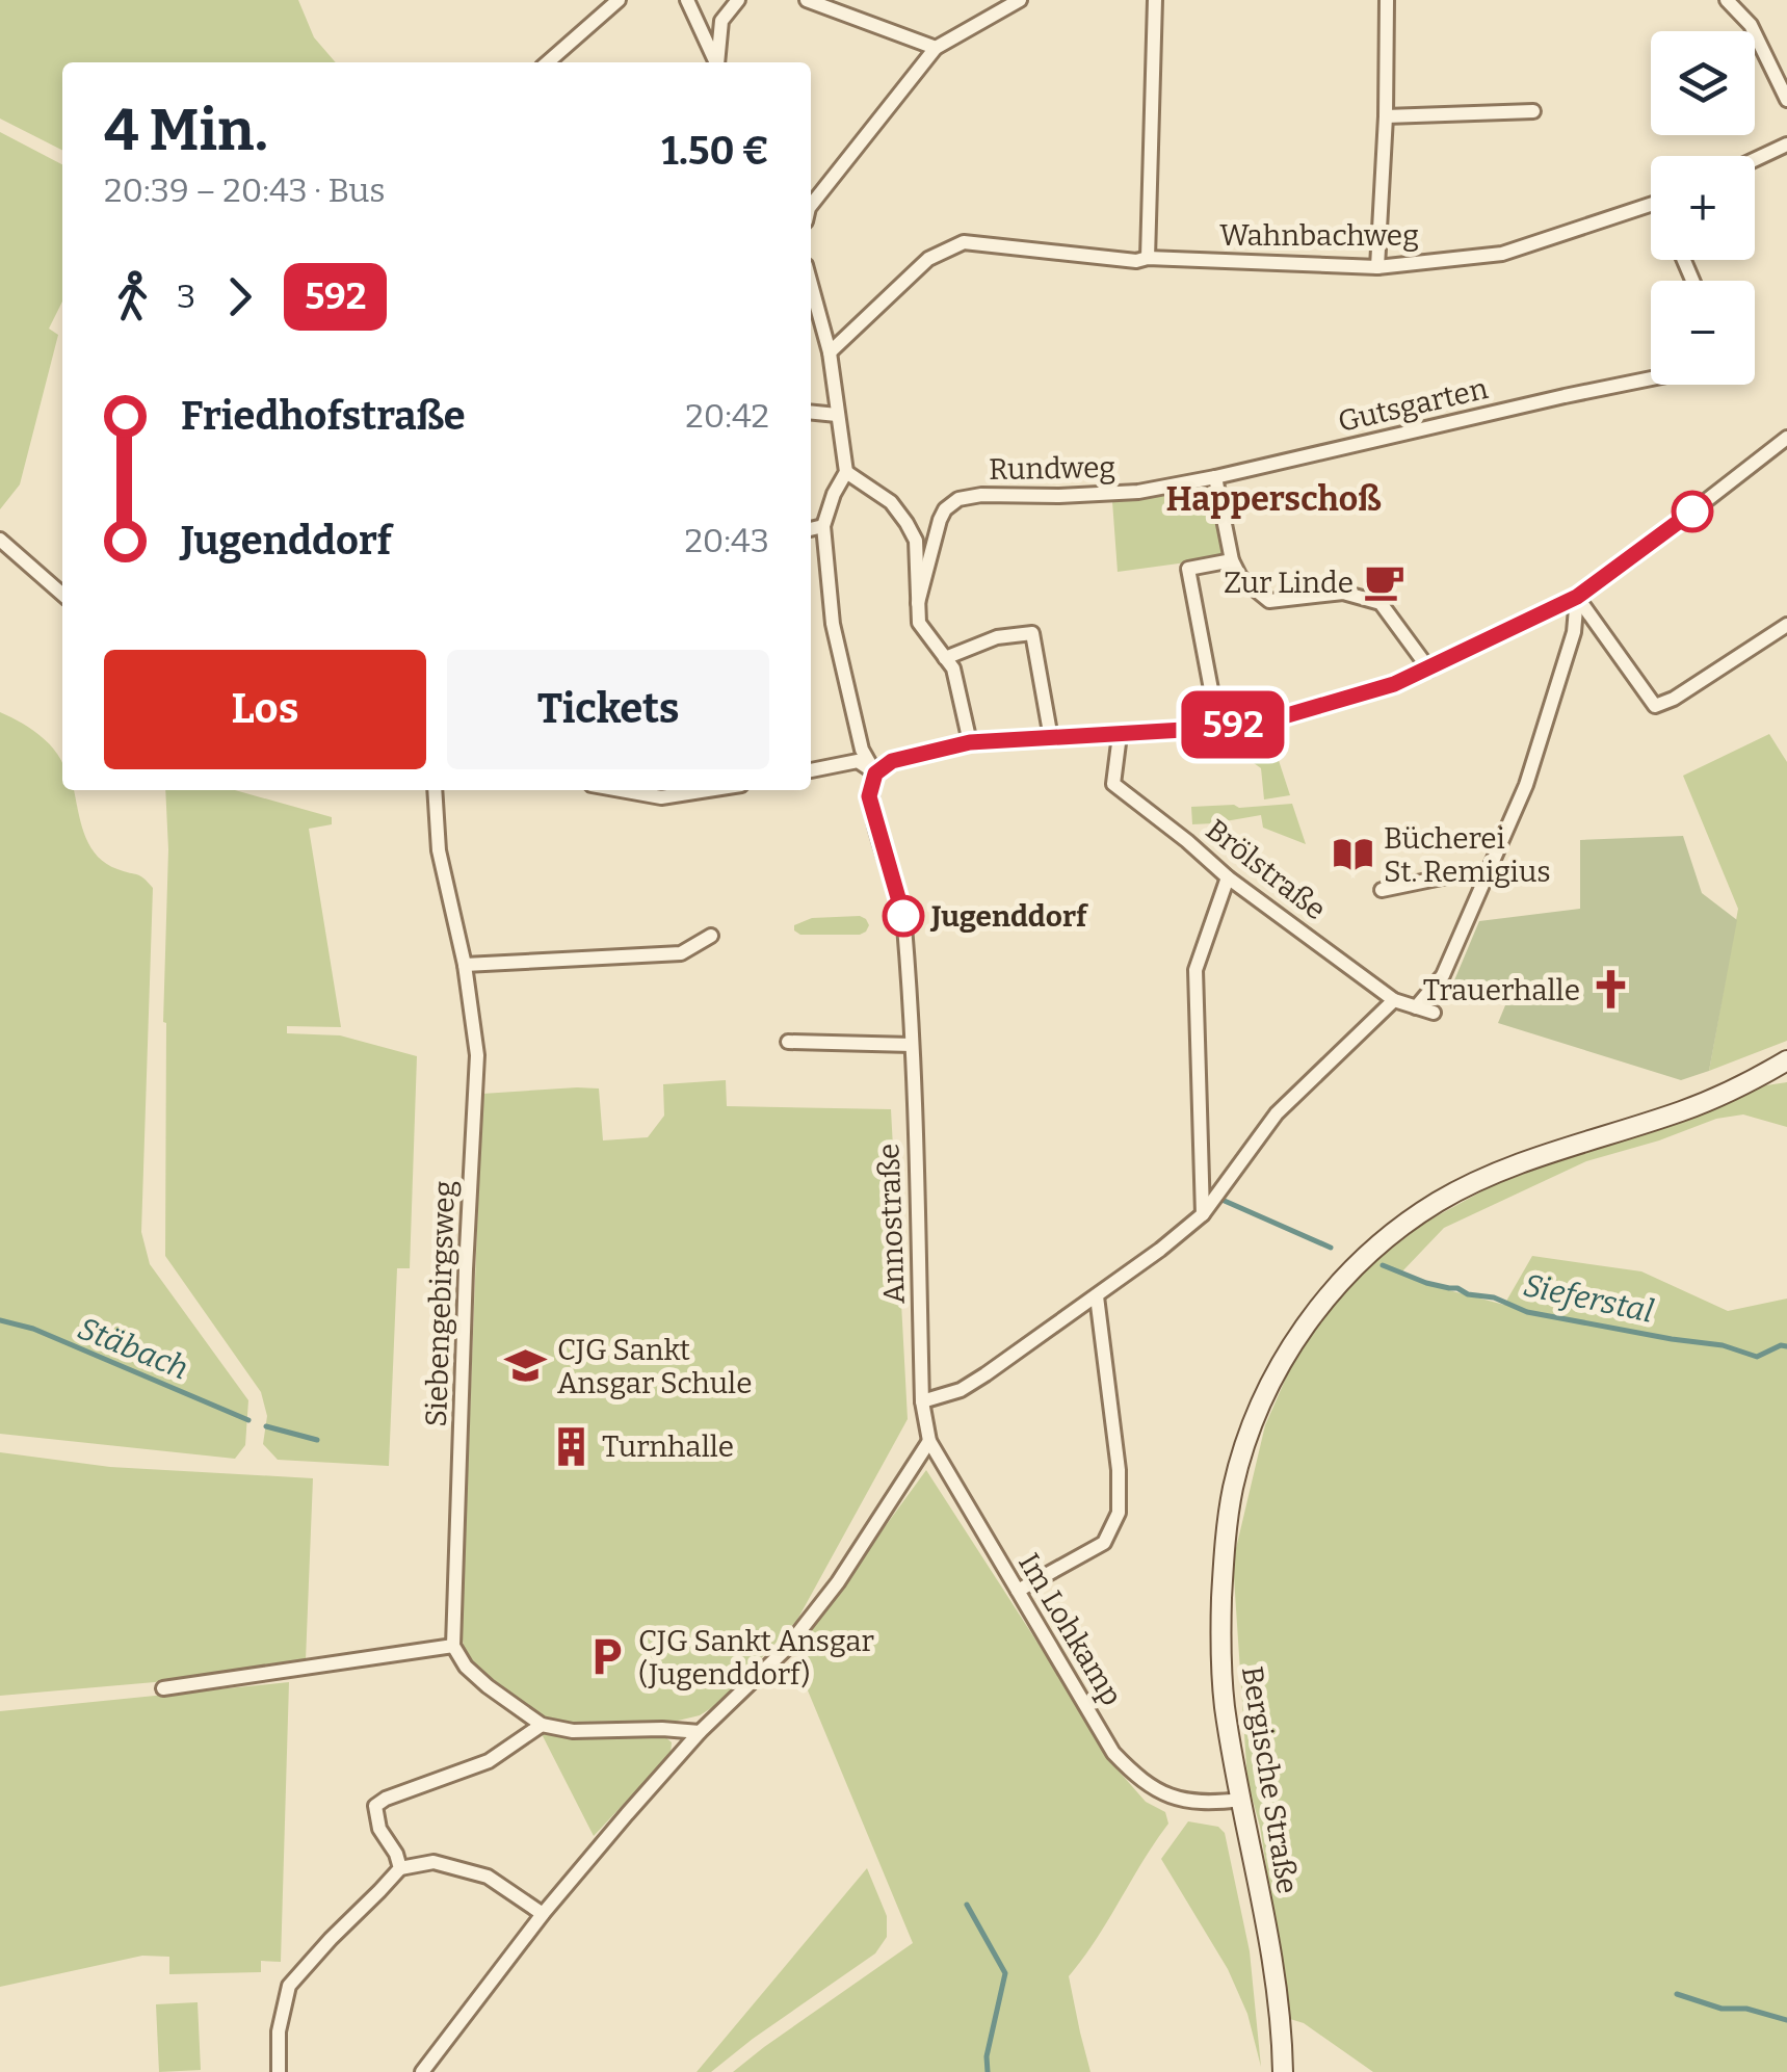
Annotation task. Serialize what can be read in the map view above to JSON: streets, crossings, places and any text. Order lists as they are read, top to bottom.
{
  "streets": {
    "main road": ["Bergische Straße"],
    "street": [
      "Wahnbachweg",
      "Gutsgarten",
      "Rundweg",
      "Brölstraße",
      "Annostraße",
      "Siebengebirgsweg",
      "Im Lohkamp"
    ]
  },
  "crossings": [
    ["Gutsgarten", "Rundweg"],
    ["Annostraße", "Im Lohkamp"],
    ["Im Lohkamp", "Bergische Straße"]
  ],
  "districts": ["Happerschoß"],
  "water": ["Sieferstal", "Stäbach"],
  "places": {
    "cafe": ["Zur Linde"],
    "library": ["Bücherei St. Remigius"],
    "other": ["Jugenddorf"],
    "church": ["Trauerhalle"],
    "school or university": ["CJG Sankt Ansgar Schule"],
    "building": ["Turnhalle"],
    "parking": ["CJG Sankt Ansgar (Jugenddorf)"]
  },
  "lines": ["bus line 592"],
  "page": {
    "on_map": "592",
    "map_buttons": ["+", "−"],
    "heading": ["4 Min.", "20:39 – 20:43 · Bus", "1.50 €"],
    "legs": ["3", "592"],
    "list": [
      {
        "name": "Friedhofstraße",
        "value": "20:42"
      },
      {
        "name": "Jugenddorf",
        "value": "20:43"
      }
    ],
    "buttons": ["Los", "Tickets"]
  }
}
